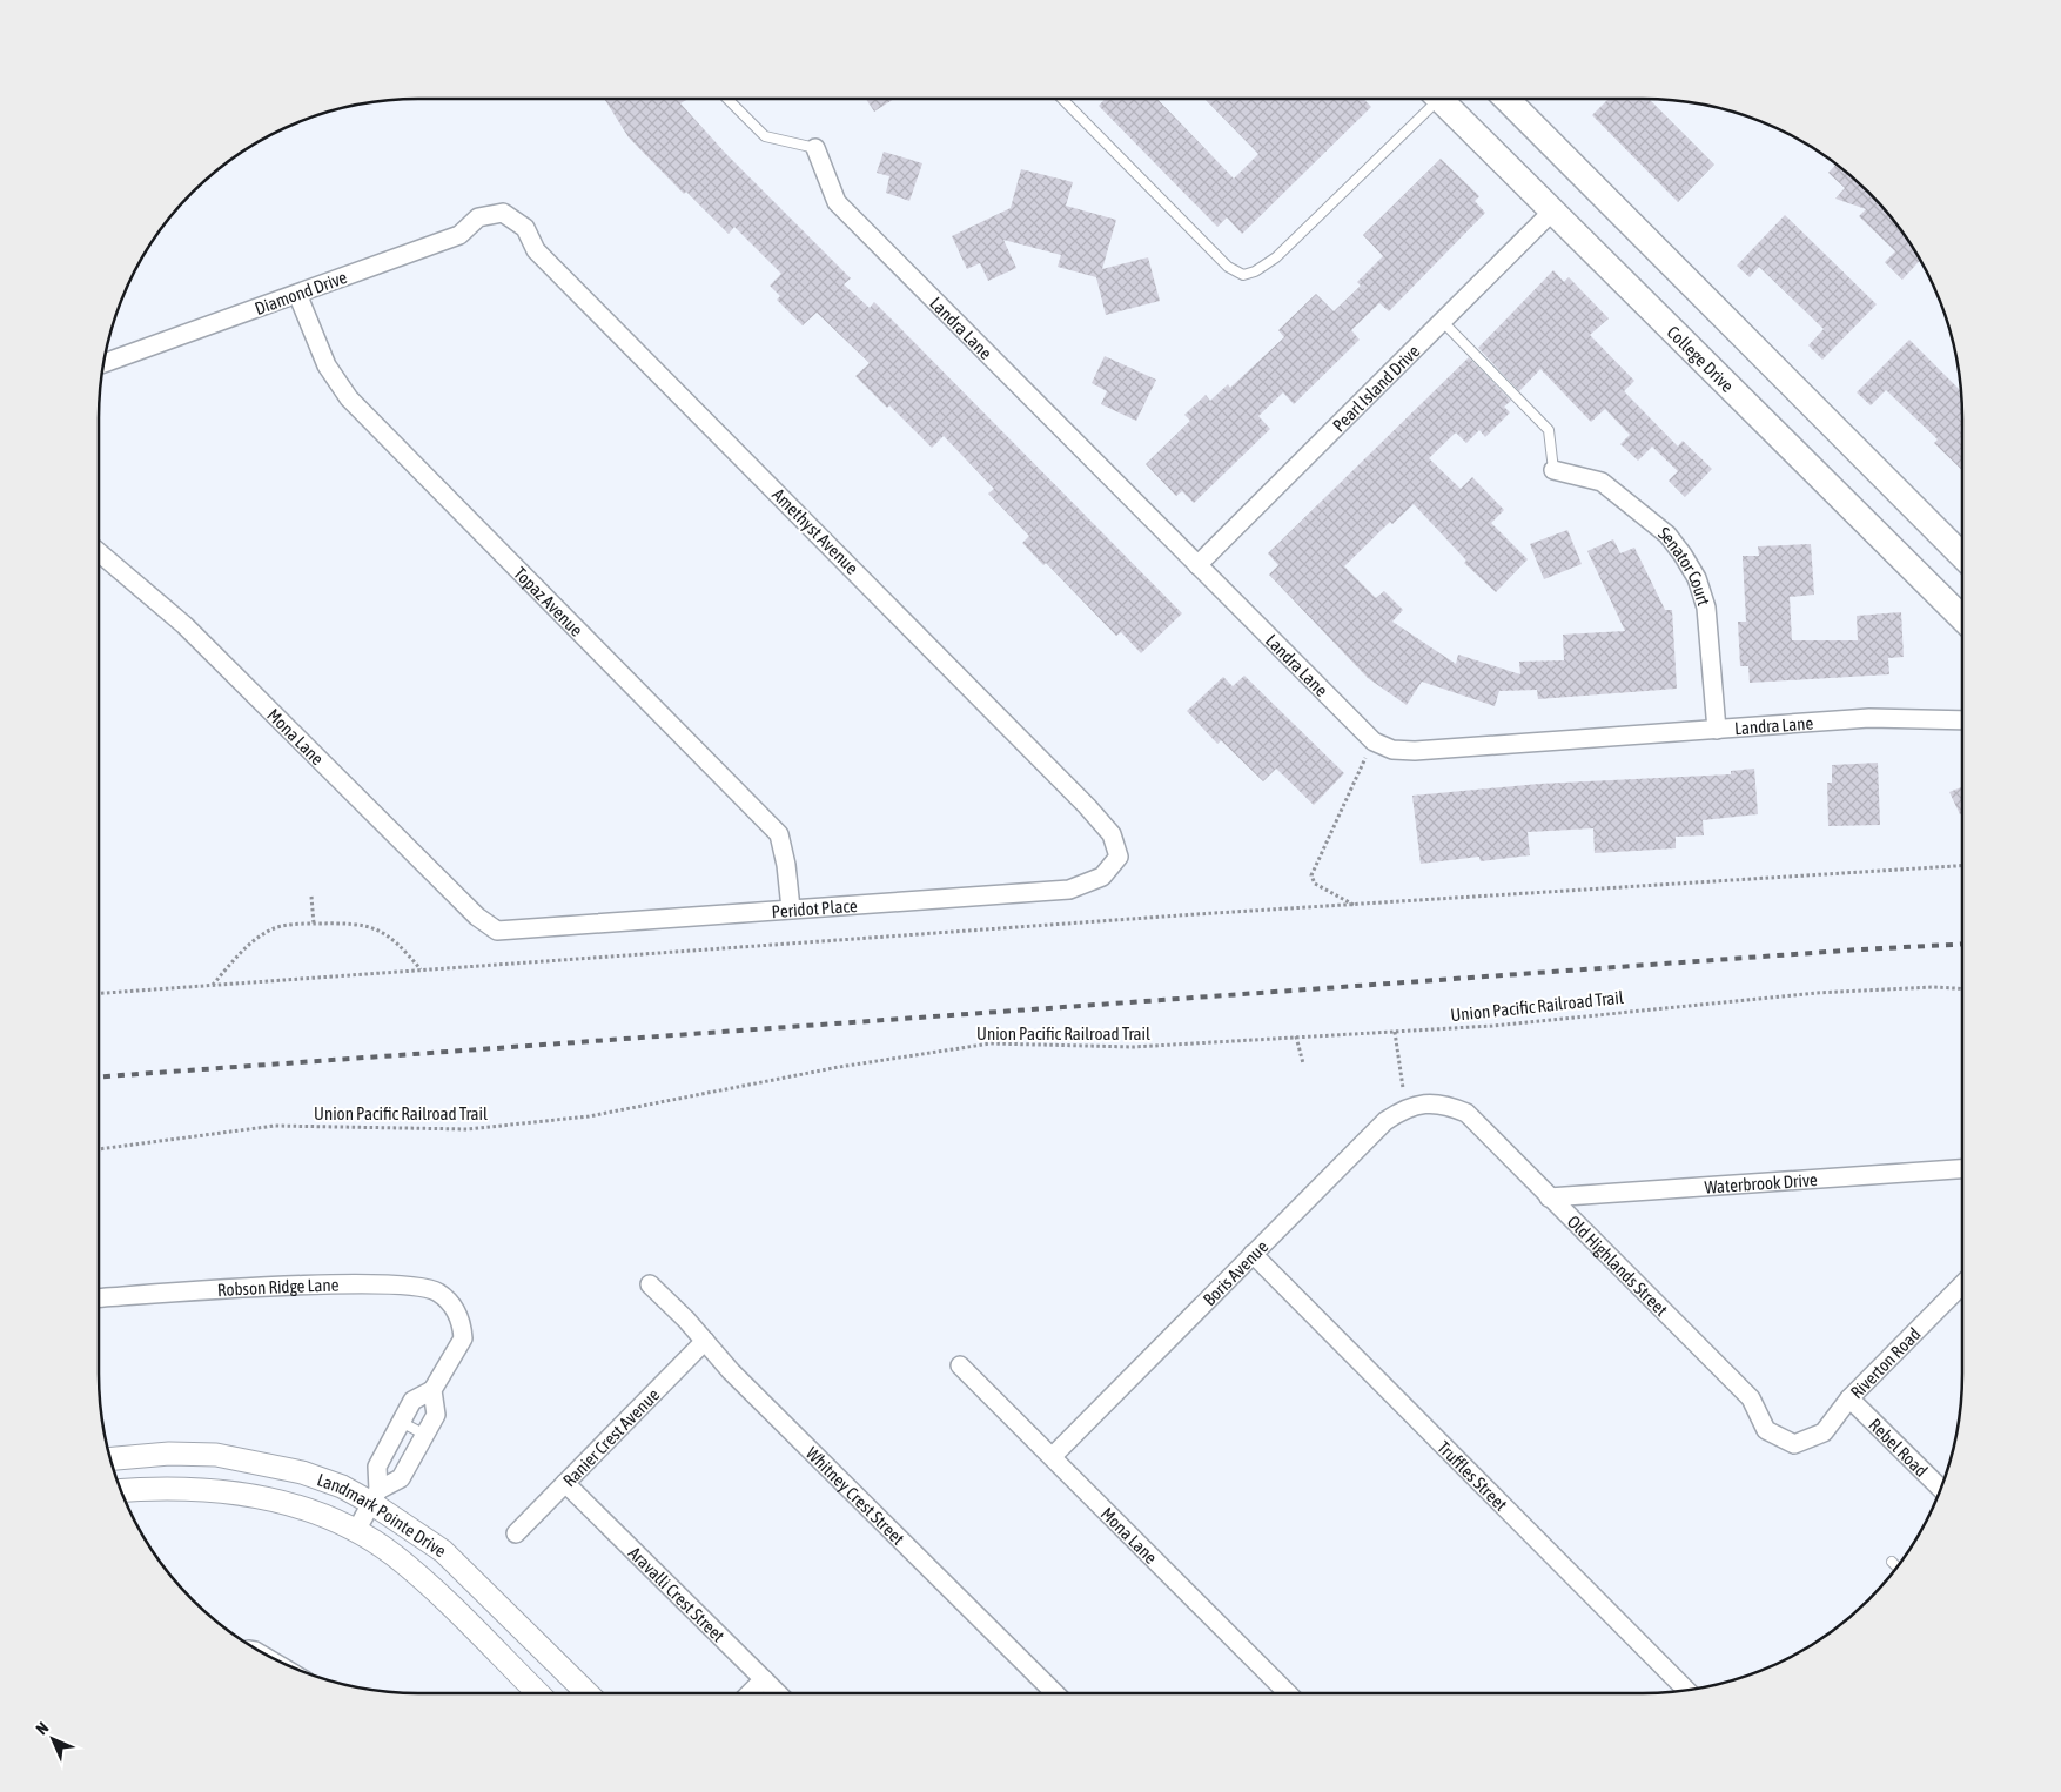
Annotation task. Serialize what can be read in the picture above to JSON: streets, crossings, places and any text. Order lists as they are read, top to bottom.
{
  "streets": {
    "main road": ["College Drive"],
    "street": [
      "Diamond Drive",
      "Landra Lane",
      "Pearl Island Drive",
      "Amethyst Avenue",
      "Senator Court",
      "Topaz Avenue",
      "Mona Lane",
      "Peridot Place",
      "Waterbrook Drive",
      "Old Highlands Street",
      "Boris Avenue",
      "Robson Ridge Lane",
      "Riverton Road",
      "Ranier Crest Avenue",
      "Rebel Road",
      "Truffles Street",
      "Whitney Crest Street",
      "Landmark Pointe Drive",
      "Aravalli Crest Street"
    ],
    "path": ["Union Pacific Railroad Trail"]
  },
  "crossings": [
    ["Diamond Drive", "Amethyst Avenue"],
    ["Diamond Drive", "Topaz Avenue"],
    ["Landra Lane", "Pearl Island Drive"],
    ["Landra Lane", "Senator Court"],
    ["College Drive", "Pearl Island Drive"],
    ["Amethyst Avenue", "Peridot Place"],
    ["Topaz Avenue", "Peridot Place"],
    ["Mona Lane", "Peridot Place"],
    ["Mona Lane", "Boris Avenue"],
    ["Waterbrook Drive", "Old Highlands Street"],
    ["Old Highlands Street", "Boris Avenue"],
    ["Old Highlands Street", "Riverton Road"],
    ["Boris Avenue", "Truffles Street"],
    ["Riverton Road", "Rebel Road"],
    ["Ranier Crest Avenue", "Whitney Crest Street"],
    ["Ranier Crest Avenue", "Aravalli Crest Street"]
  ],
  "north": "top left"
}
